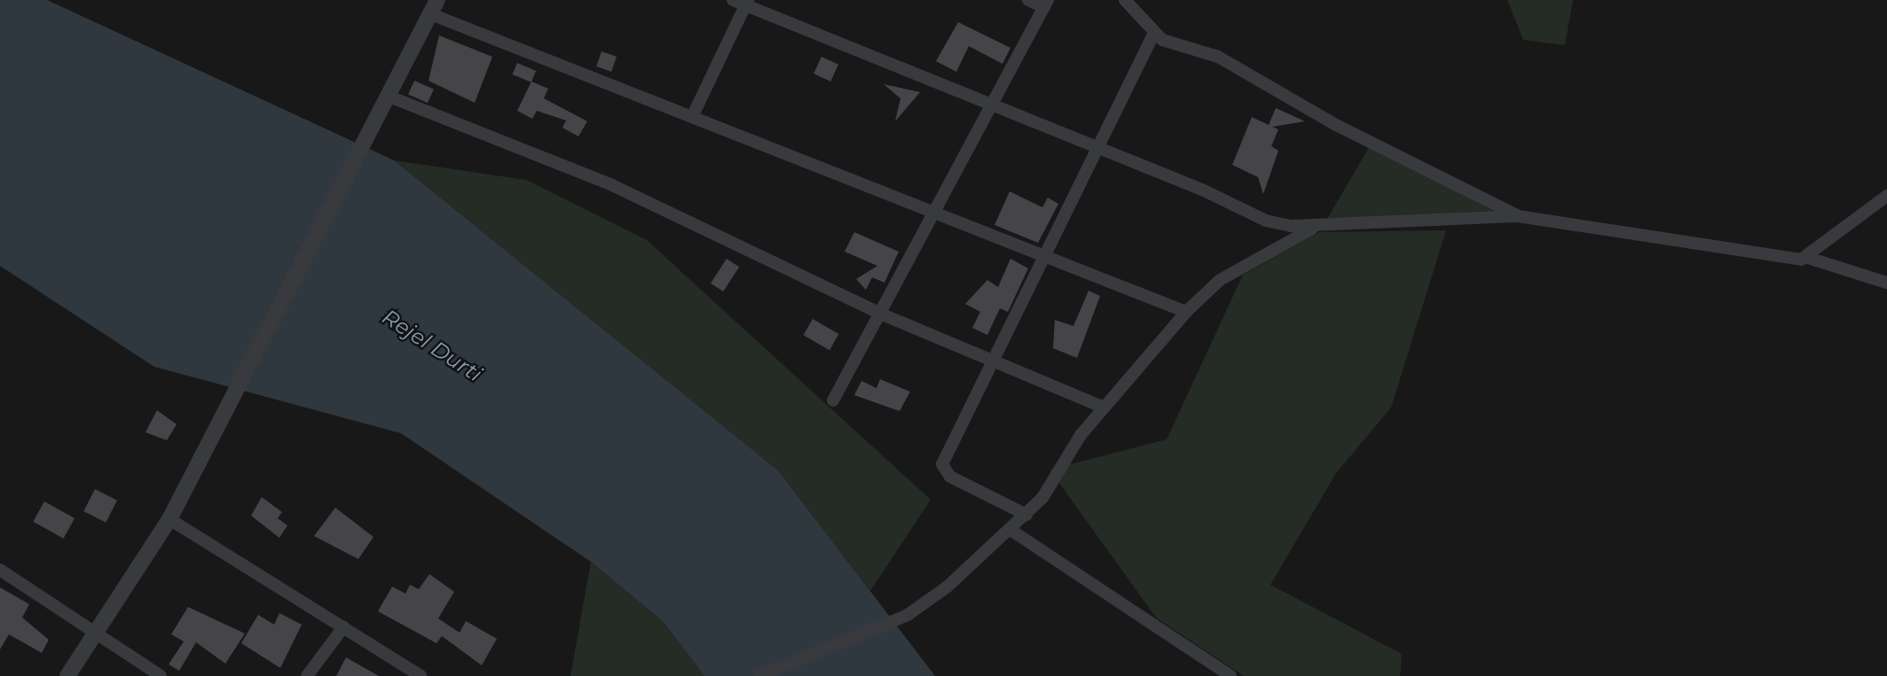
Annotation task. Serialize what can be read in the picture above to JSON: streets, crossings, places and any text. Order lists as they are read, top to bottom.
{
  "water": ["Rejel Durti"]
}
